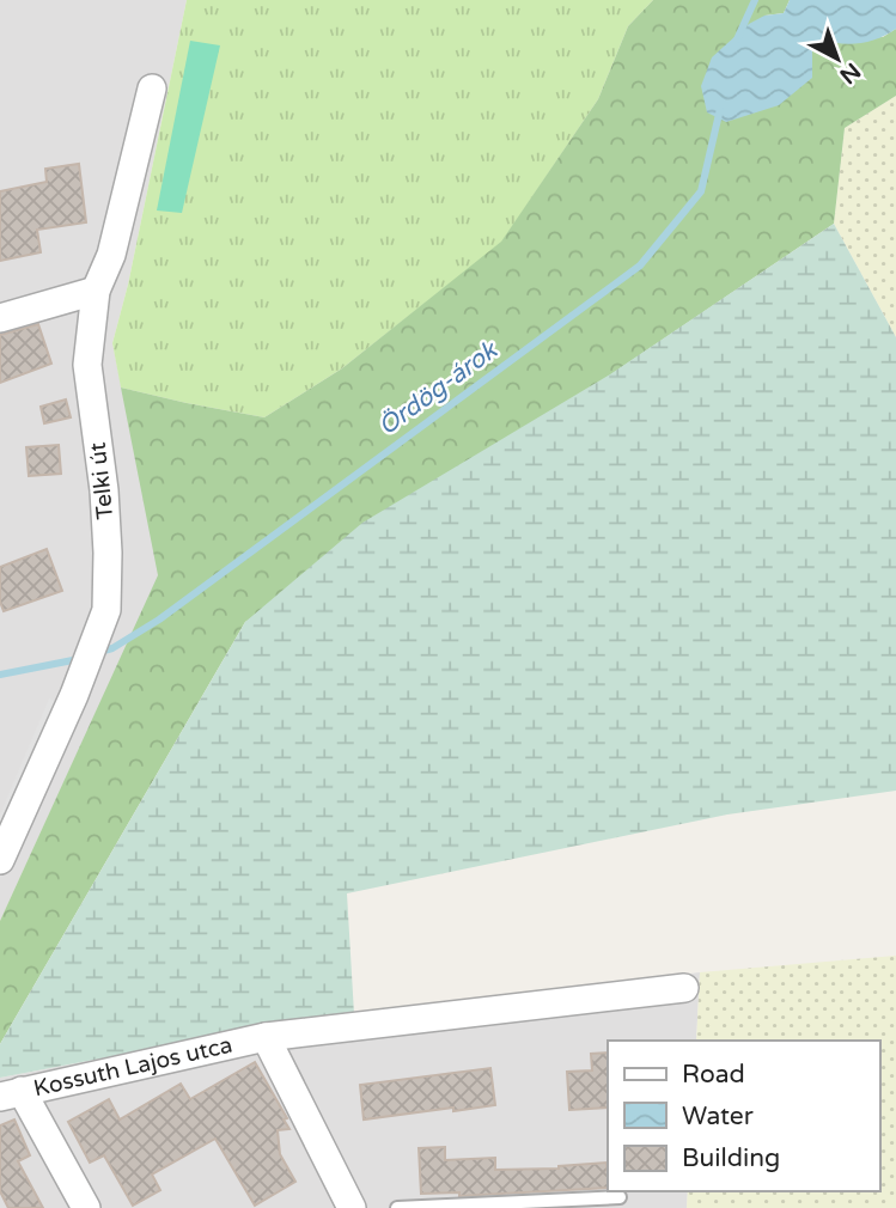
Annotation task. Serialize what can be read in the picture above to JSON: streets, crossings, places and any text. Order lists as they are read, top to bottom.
{
  "streets": {
    "street": ["Telki út", "Kossuth Lajos utca"]
  },
  "water": ["Ördög-árok"],
  "legend": ["Road", "Water", "Building"],
  "north": "bottom right"
}
